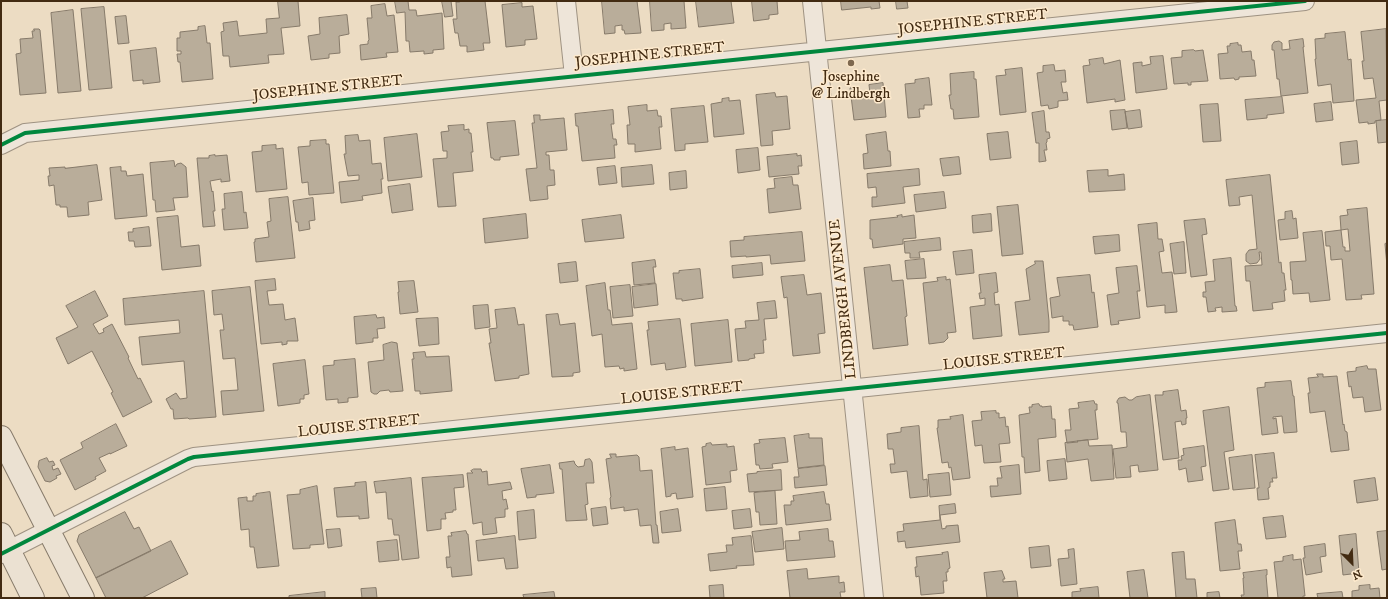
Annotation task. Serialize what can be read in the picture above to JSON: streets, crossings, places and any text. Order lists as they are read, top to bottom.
{
  "streets": {
    "street": ["JOSEPHINE STREET", "LINDBERGH AVENUE", "LOUISE STREET"]
  },
  "crossings": [
    ["JOSEPHINE STREET", "LINDBERGH AVENUE"],
    ["LINDBERGH AVENUE", "LOUISE STREET"]
  ],
  "places": ["Josephine @ Lindbergh"],
  "north": "bottom right"
}
